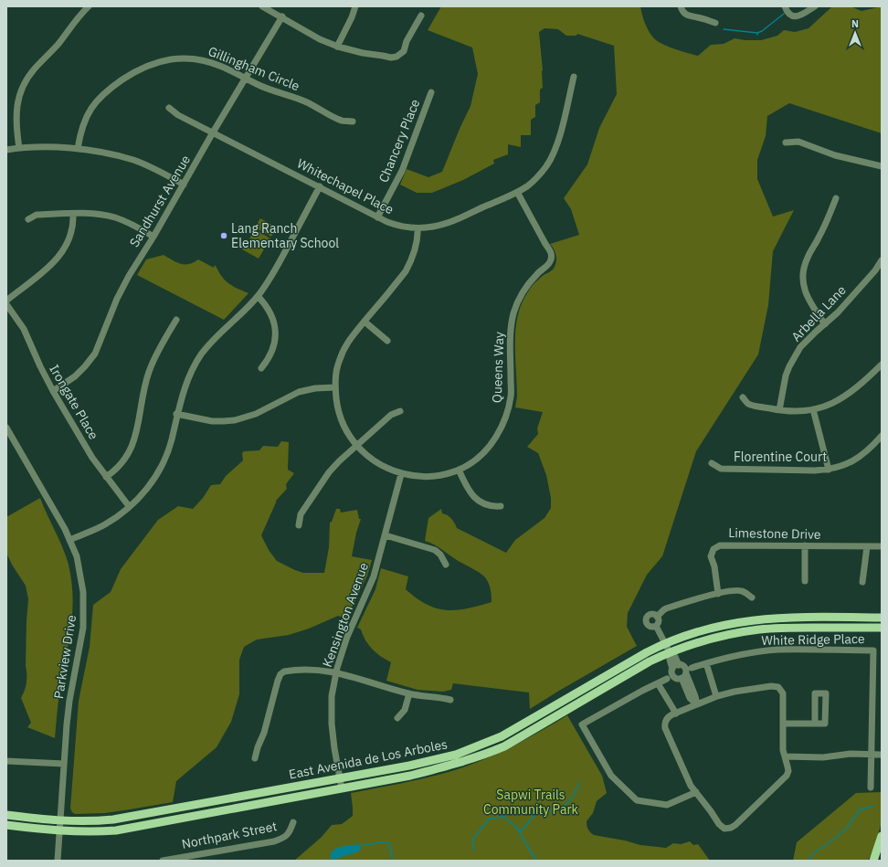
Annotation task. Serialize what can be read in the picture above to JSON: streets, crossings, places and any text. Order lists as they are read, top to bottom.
{
  "streets": {
    "main road": ["East Avenida de Los Arboles"],
    "street": [
      "Gillingham Circle",
      "Chancery Place",
      "Whitechapel Place",
      "Sandhurst Avenue",
      "Arbella Lane",
      "Queens Way",
      "Irongate Place",
      "Florentine Court",
      "Limestone Drive",
      "Kensington Avenue",
      "White Ridge Place",
      "Parkview Drive",
      "Northpark Street"
    ]
  },
  "crossings": [
    ["Gillingham Circle", "Sandhurst Avenue"],
    ["Chancery Place", "Whitechapel Place"],
    ["Whitechapel Place", "Sandhurst Avenue"],
    ["Whitechapel Place", "Queens Way"],
    ["Sandhurst Avenue", "Irongate Place"],
    ["Queens Way", "Kensington Avenue"],
    ["Kensington Avenue", "East Avenida de Los Arboles"],
    ["Parkview Drive", "East Avenida de Los Arboles"]
  ],
  "parks": ["Sapwi Trails Community Park"],
  "places": ["Lang Ranch Elementary School"],
  "north": "top"
}
